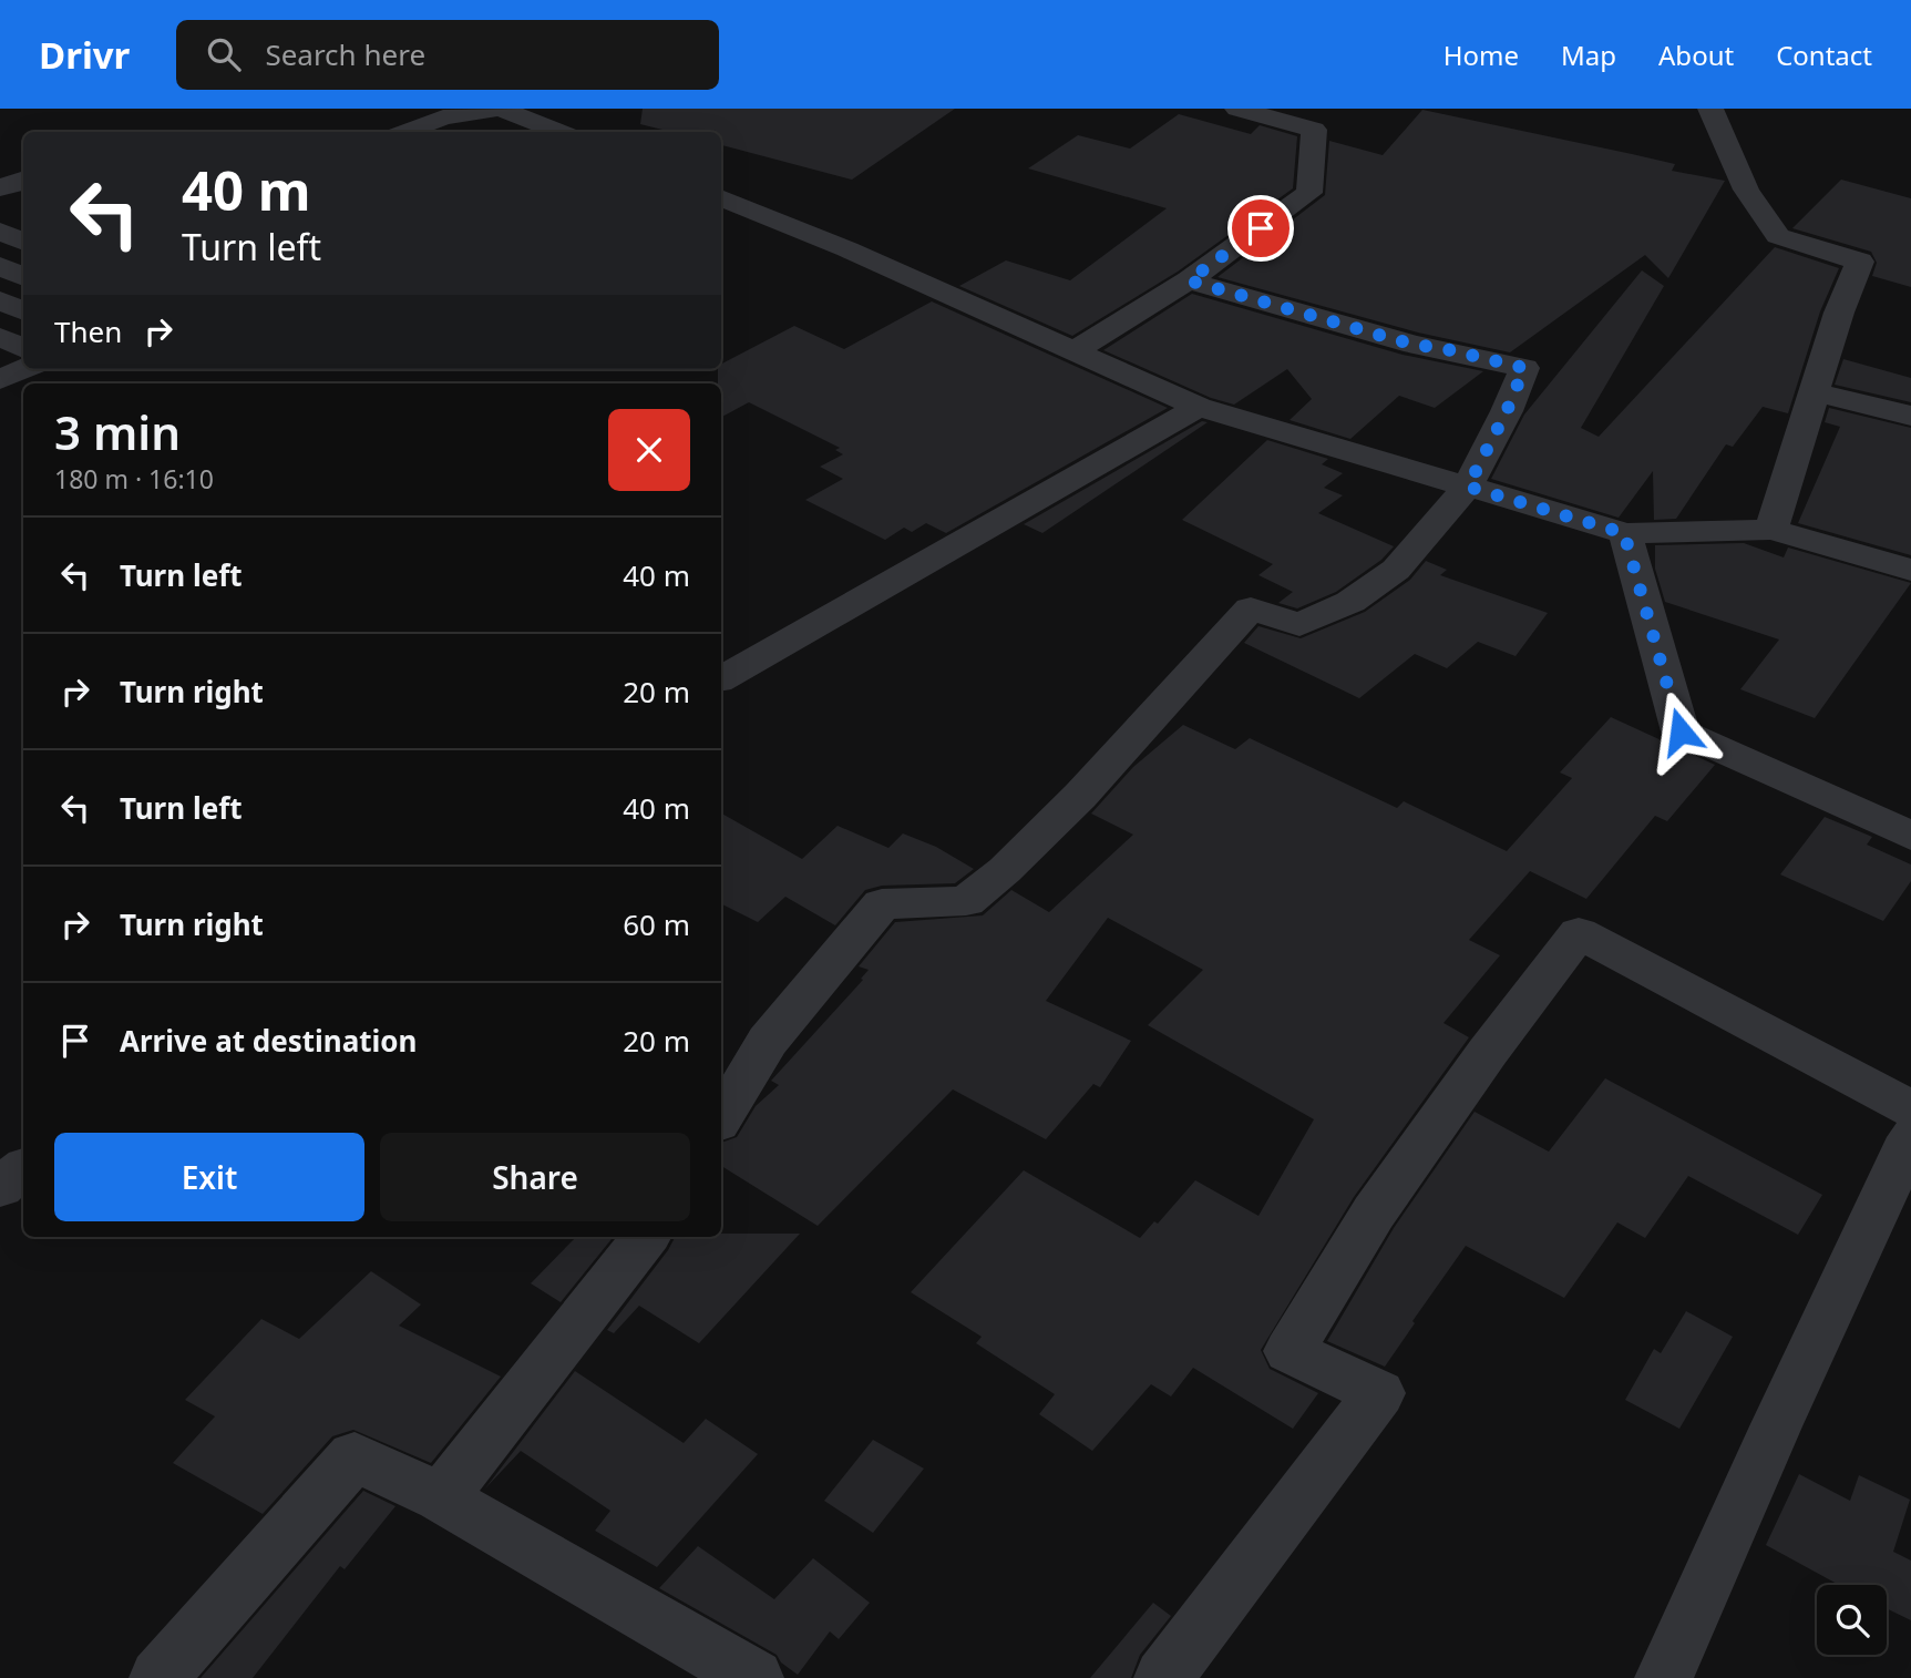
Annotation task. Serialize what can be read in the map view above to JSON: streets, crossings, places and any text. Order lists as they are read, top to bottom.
{
  "page": {
    "header": "Drivr",
    "search": "Search here",
    "nav": [
      "Home",
      "Map",
      "About",
      "Contact"
    ],
    "turn": ["40 m", "Turn left"],
    "then": "Then",
    "heading": ["3 min", "180 m · 16:10"],
    "list": [
      {
        "name": "Turn left",
        "value": "40 m"
      },
      {
        "name": "Turn right",
        "value": "20 m"
      },
      {
        "name": "Turn left",
        "value": "40 m"
      },
      {
        "name": "Turn right",
        "value": "60 m"
      },
      {
        "name": "Arrive at destination",
        "value": "20 m"
      }
    ],
    "buttons": ["Exit", "Share"]
  }
}
